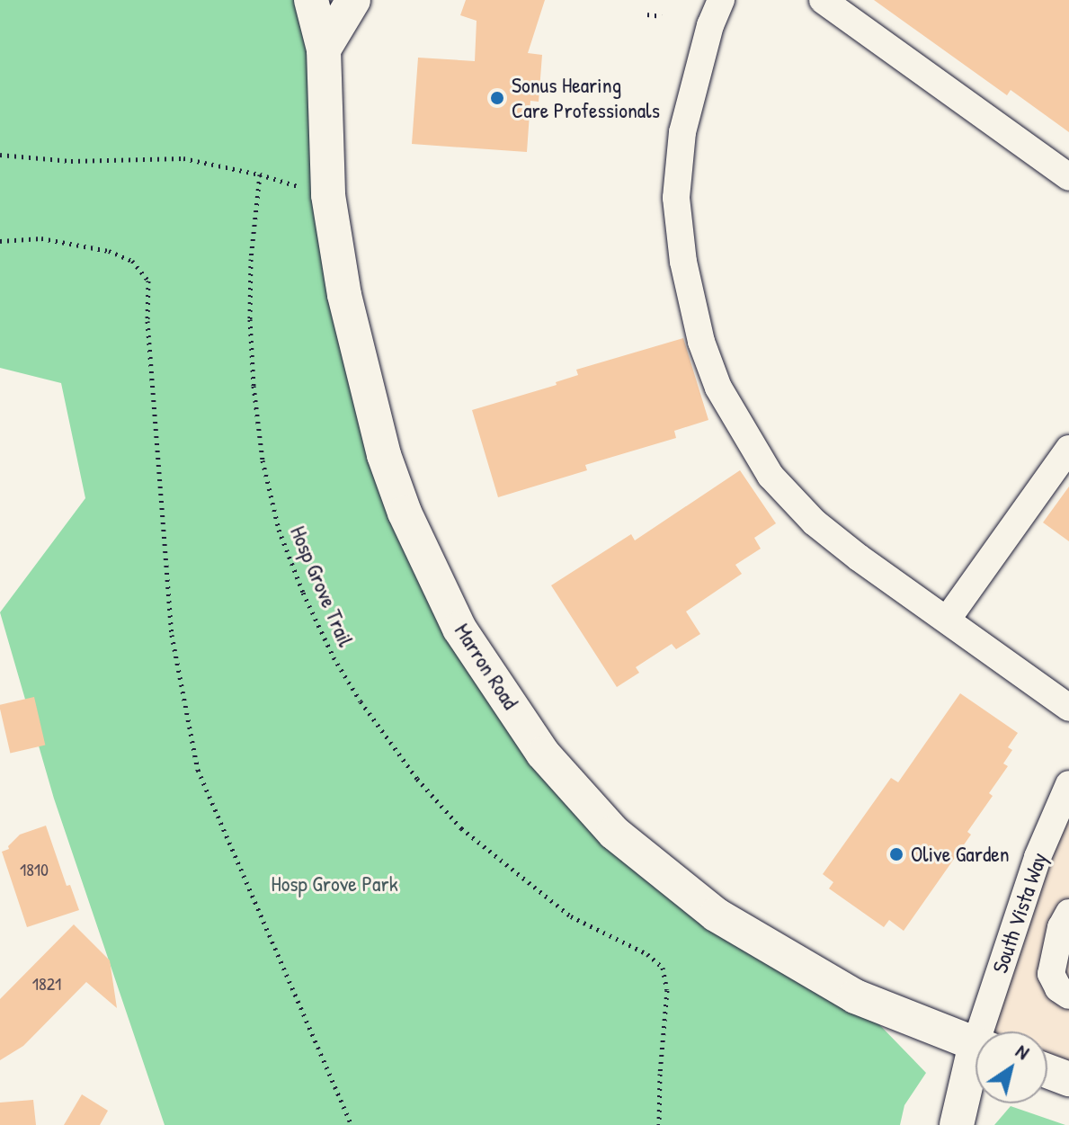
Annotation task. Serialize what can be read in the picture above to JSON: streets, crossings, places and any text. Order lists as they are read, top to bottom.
{
  "streets": {
    "main road": ["Marron Road"],
    "street": ["South Vista Way"],
    "path": ["Hosp Grove Trail"]
  },
  "parks": ["Hosp Grove Park"],
  "places": ["Sonus Hearing Care Professionals", "Olive Garden"],
  "house_numbers": ["1810", "1821"],
  "north": "top right"
}
